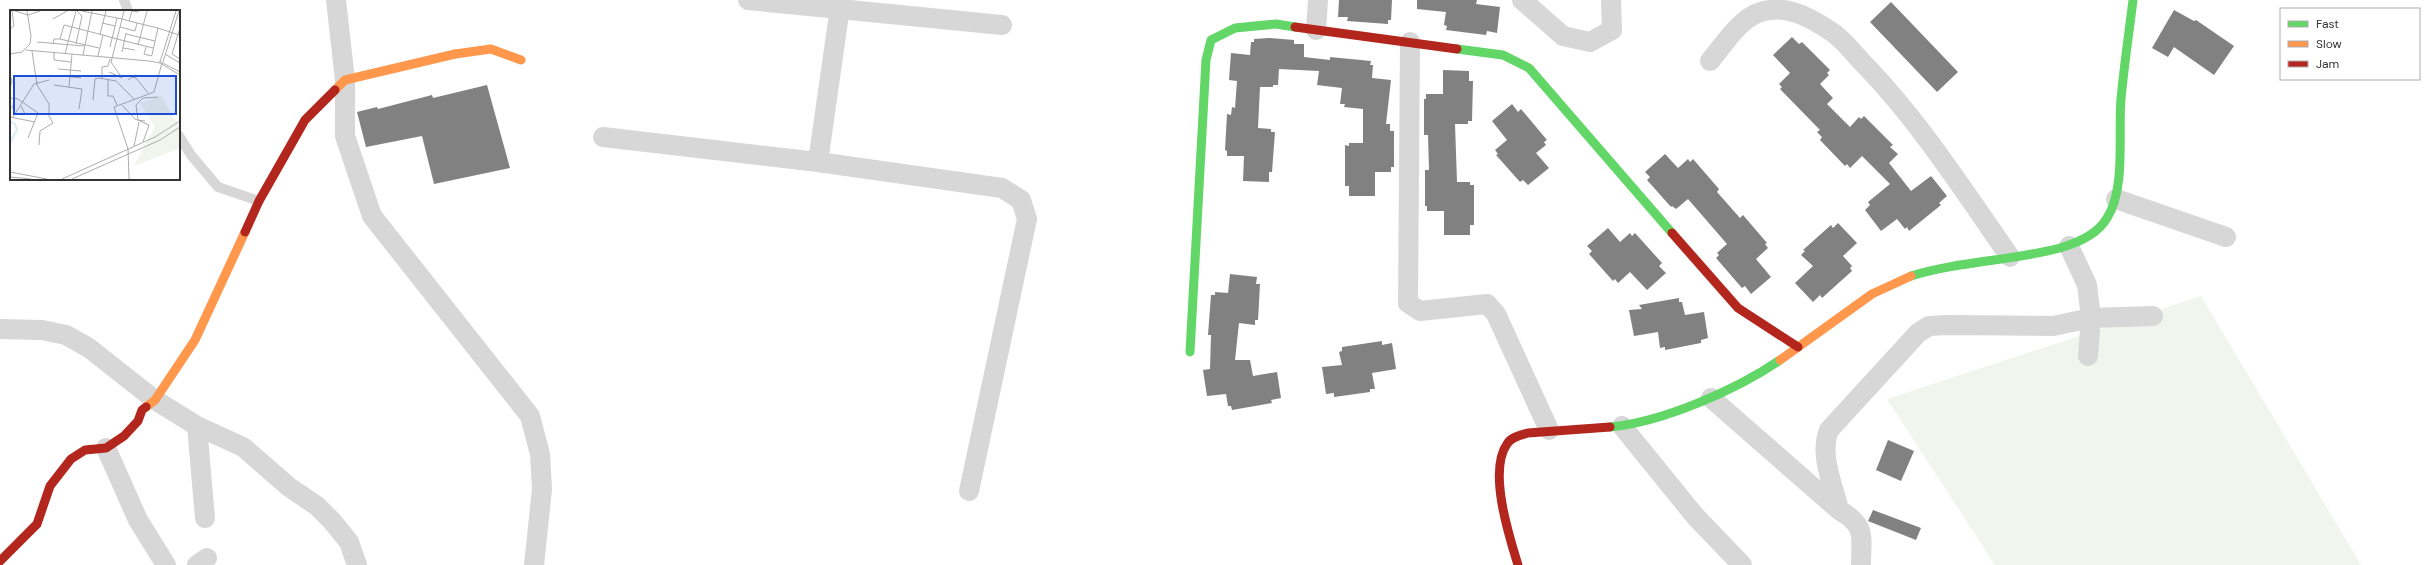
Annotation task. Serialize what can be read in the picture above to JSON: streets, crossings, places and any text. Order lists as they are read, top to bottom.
{
  "legend": ["Fast", "Slow", "Jam"]
}
